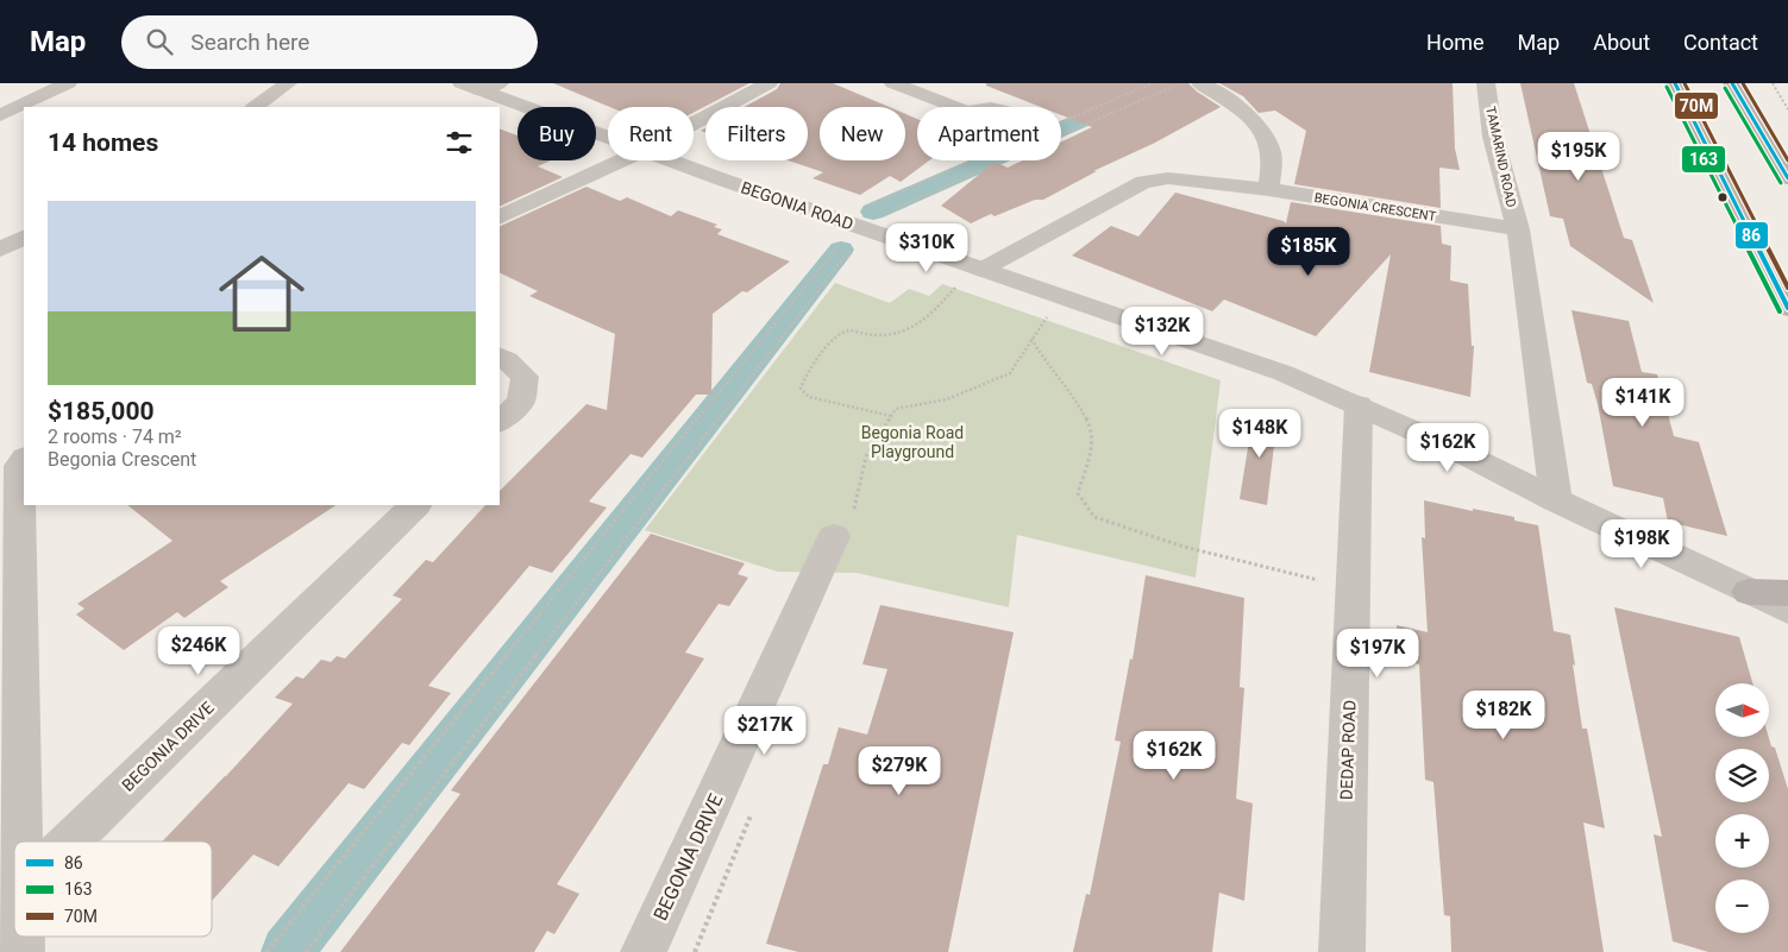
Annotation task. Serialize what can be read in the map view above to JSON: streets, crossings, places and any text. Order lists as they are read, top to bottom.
{
  "streets": {
    "street": [
      "TAMARIND ROAD",
      "BEGONIA ROAD",
      "BEGONIA CRESCENT",
      "BEGONIA DRIVE",
      "DEDAP ROAD"
    ]
  },
  "crossings": [
    ["TAMARIND ROAD", "BEGONIA CRESCENT"],
    ["BEGONIA ROAD", "BEGONIA CRESCENT"],
    ["BEGONIA ROAD", "DEDAP ROAD"]
  ],
  "parks": ["Begonia Road Playground"],
  "lines": ["transit line 86", "transit line 70M", "transit line 163"],
  "legend": ["86", "163", "70M"],
  "north": "right",
  "page": {
    "header": "Map",
    "search": "Search here",
    "nav": [
      "Home",
      "Map",
      "About",
      "Contact"
    ],
    "chip": [
      "Buy",
      "Rent",
      "Filters",
      "New",
      "Apartment"
    ],
    "heading": "14 homes",
    "price": [
      "$195K",
      "$310K",
      "$185K",
      "$132K",
      "$141K",
      "$148K",
      "$162K",
      "$198K",
      "$246K",
      "$197K",
      "$182K",
      "$217K",
      "$162K",
      "$279K"
    ],
    "list": [
      {
        "name": "$185,000",
        "note": "2 rooms · 74 m² · Begonia Crescent"
      }
    ],
    "map_buttons": ["+", "−"]
  }
}
